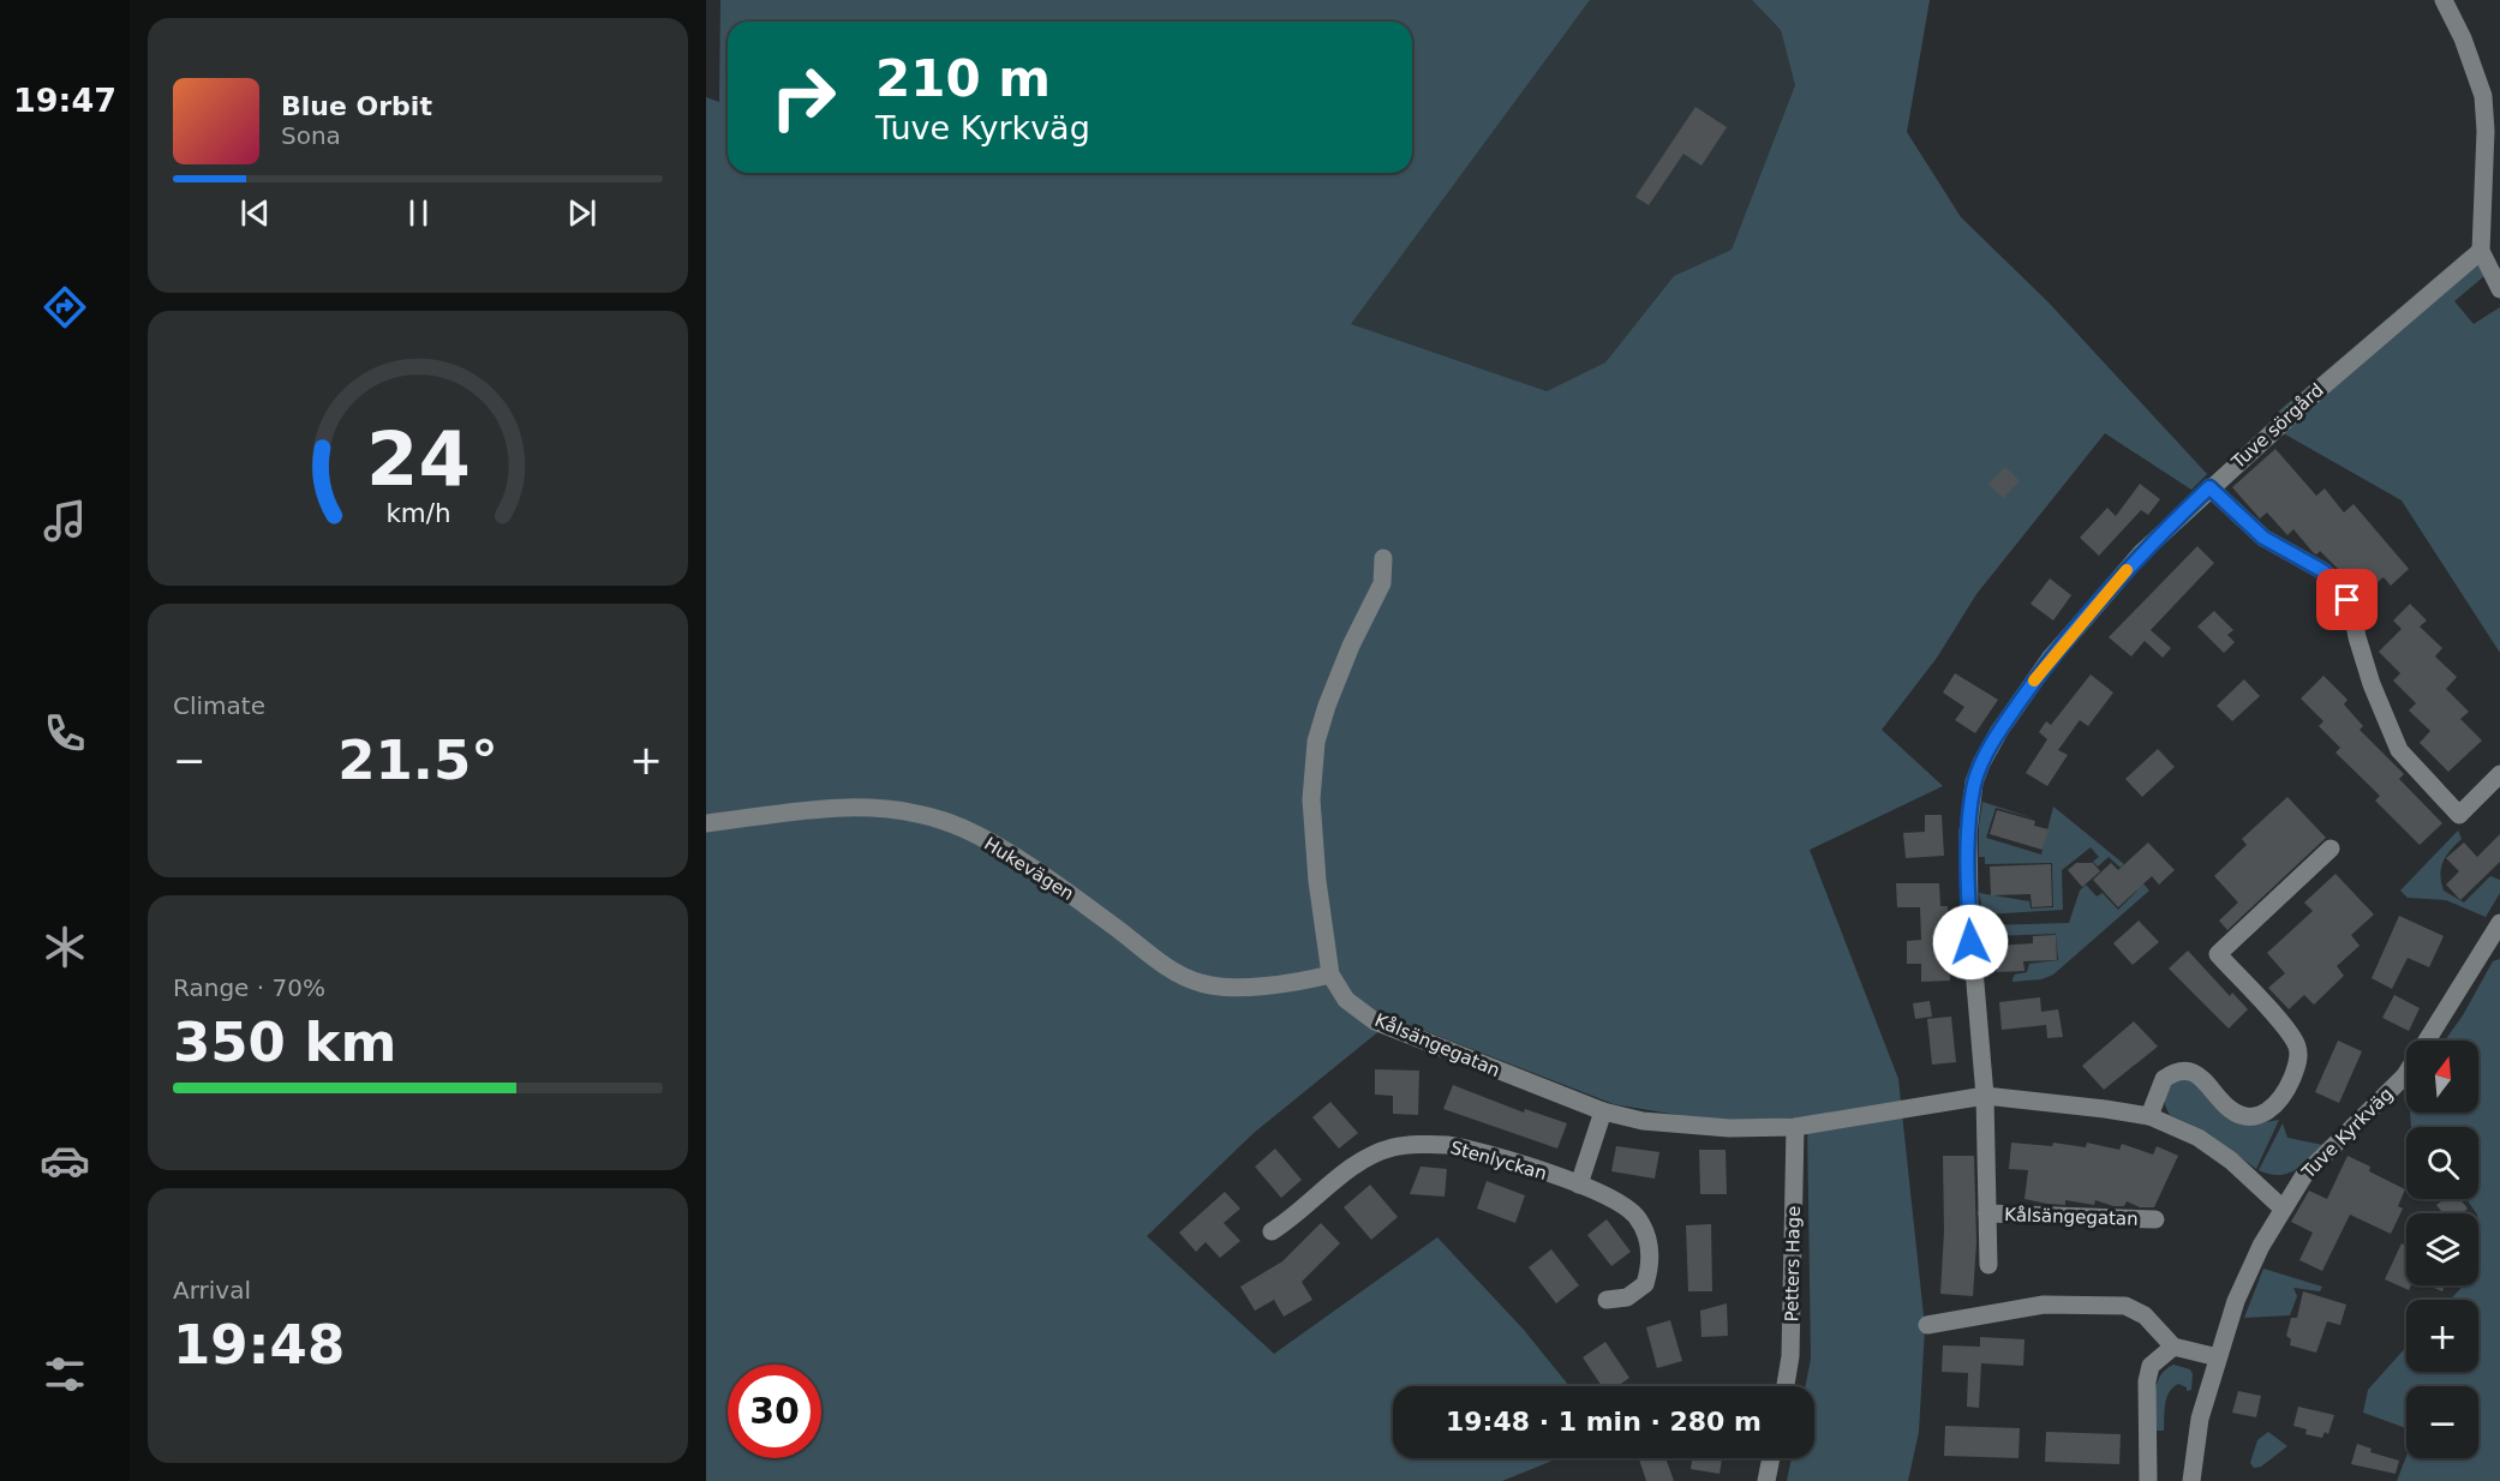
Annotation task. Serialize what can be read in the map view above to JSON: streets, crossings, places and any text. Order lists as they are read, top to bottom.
{
  "streets": {
    "street": [
      "Tuve sörgård",
      "Hukevägen",
      "Kålsängegatan",
      "Tuve Kyrkväg",
      "Stenlyckan",
      "Petters Hage"
    ]
  },
  "crossings": [
    ["Tuve sörgård", "Kålsängegatan"],
    ["Hukevägen", "Kålsängegatan"],
    ["Kålsängegatan", "Tuve Kyrkväg"],
    ["Kålsängegatan", "Petters Hage"]
  ],
  "north": "top",
  "page": {
    "tabs": "19:47",
    "turn": ["210 m", "Tuve Kyrkväg"],
    "song": ["Blue Orbit", "Sona"],
    "tile": [
      "Climate",
      ["Range · 70%", "350 km"],
      ["Arrival", "19:48"]
    ],
    "heat": ["−", "21.5°", "+"],
    "map_buttons": ["+", "−"],
    "limit": "30",
    "trip": "19:48 · 1 min · 280 m",
    "gauge": ["24", "km/h"]
  }
}
